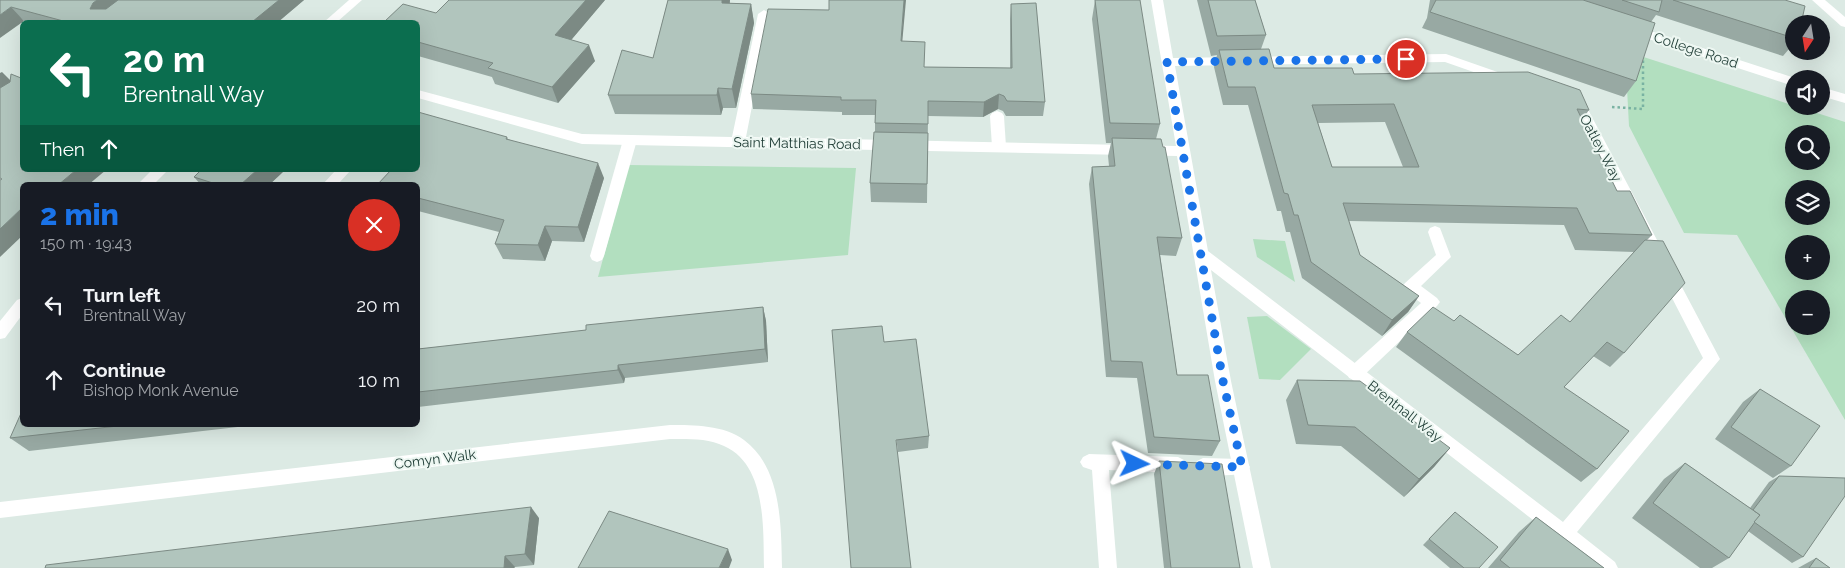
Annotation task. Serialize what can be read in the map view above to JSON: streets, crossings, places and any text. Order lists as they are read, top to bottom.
{
  "streets": {
    "street": [
      "College Road",
      "Saint Matthias Road",
      "Oatley Way",
      "Brentnall Way",
      "Comyn Walk"
    ]
  },
  "crossings": [
    ["Oatley Way", "Brentnall Way"]
  ],
  "north": "bottom",
  "page": {
    "map_buttons": ["+", "−"],
    "turn": ["20 m", "Brentnall Way"],
    "then": "Then",
    "heading": ["2 min", "150 m · 19:43"],
    "list": [
      {
        "name": "Turn left",
        "note": "Brentnall Way",
        "value": "20 m"
      },
      {
        "name": "Continue",
        "note": "Bishop Monk Avenue",
        "value": "10 m"
      }
    ]
  }
}
